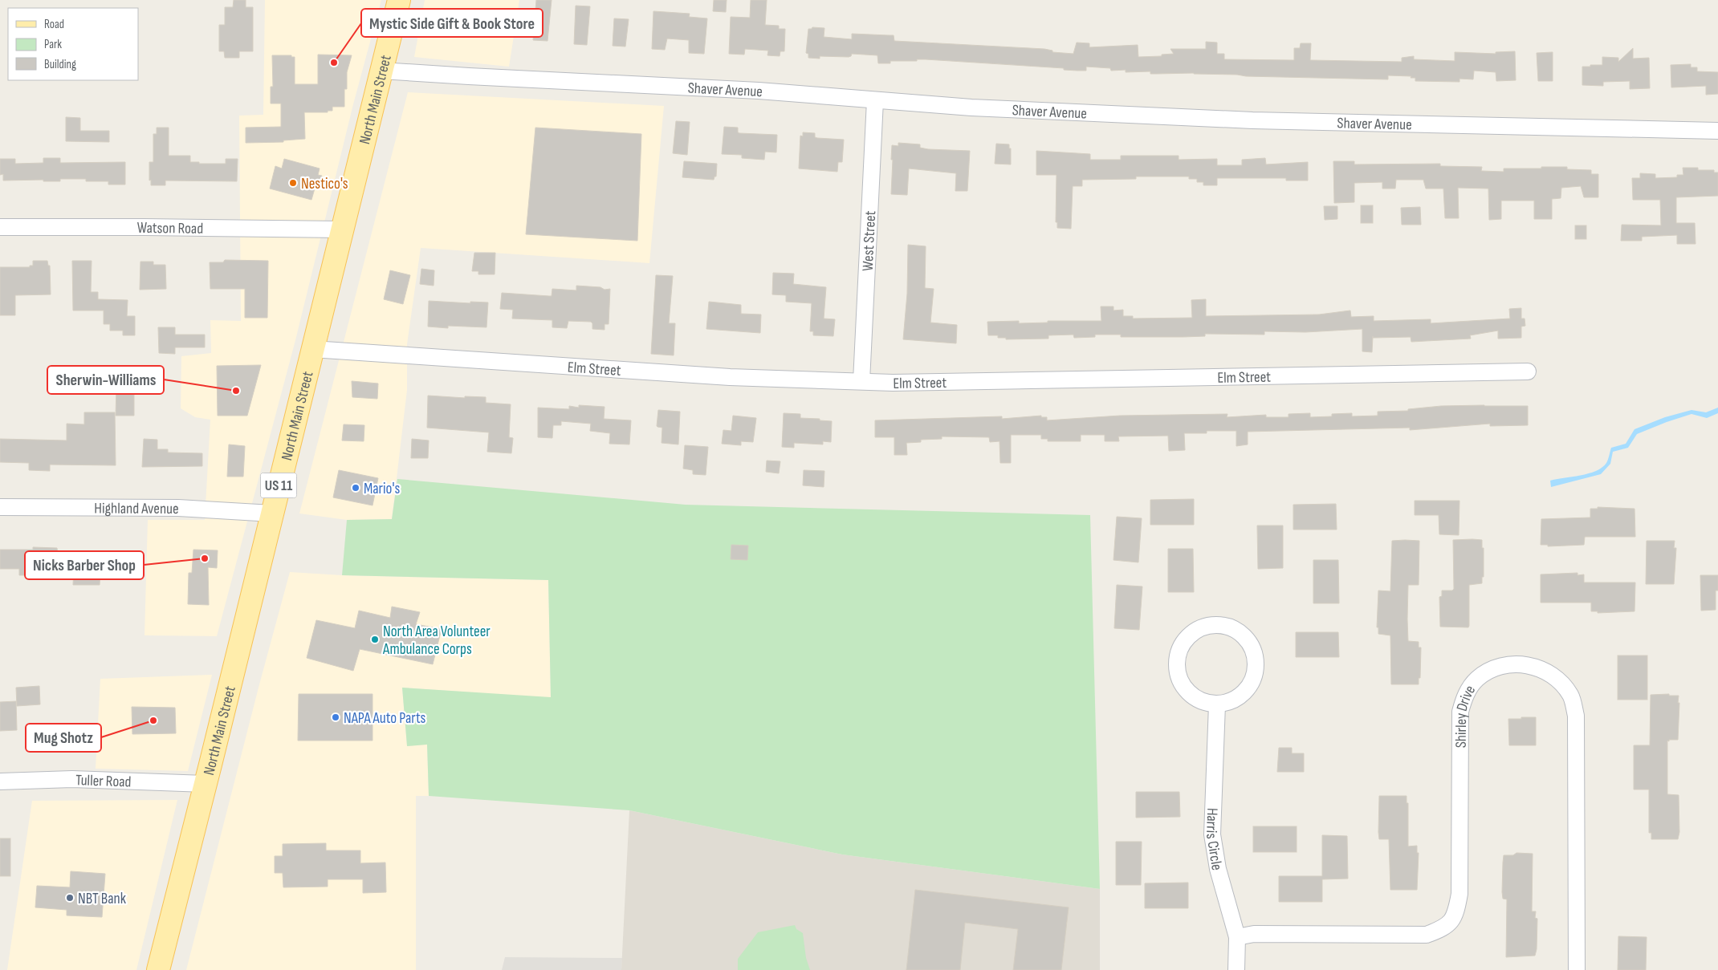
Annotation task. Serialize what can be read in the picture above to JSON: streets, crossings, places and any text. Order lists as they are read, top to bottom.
{
  "streets": {
    "main road": ["North Main Street", "US 11"],
    "street": [
      "Shaver Avenue",
      "Watson Road",
      "West Street",
      "Elm Street",
      "Highland Avenue",
      "Shirley Drive",
      "Tuller Road",
      "Harris Circle"
    ]
  },
  "crossings": [
    ["Shaver Avenue", "North Main Street"],
    ["Shaver Avenue", "West Street"],
    ["North Main Street", "Watson Road"],
    ["North Main Street", "Elm Street"],
    ["North Main Street", "Highland Avenue"],
    ["North Main Street", "Tuller Road"],
    ["West Street", "Elm Street"],
    ["Shirley Drive", "Harris Circle"]
  ],
  "places": [
    "Mystic Side Gift & Book Store",
    "Nestico's",
    "Sherwin-Williams",
    "Mario's",
    "Nicks Barber Shop",
    "North Area Volunteer Ambulance Corps",
    "NAPA Auto Parts",
    "Mug Shotz",
    "NBT Bank"
  ],
  "legend": ["Road", "Park", "Building"]
}
